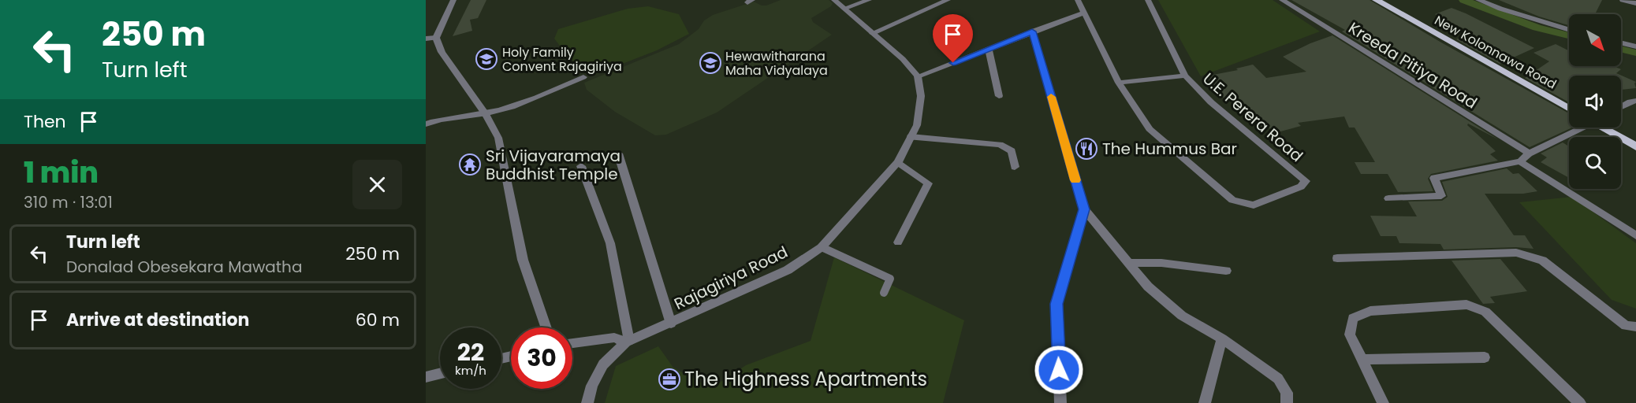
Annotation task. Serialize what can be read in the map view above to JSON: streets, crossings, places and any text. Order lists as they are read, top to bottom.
{
  "streets": {
    "main road": ["New Kolonnawa Road"],
    "street": ["Kreeda Pitiya Road", "U.E. Perera Road", "Rajagiriya Road"]
  },
  "places": {
    "school or university": ["Holy Family Convent Rajagiriya", "Hewawitharana Maha Vidyalaya"],
    "restaurant": ["The Hummus Bar"],
    "temple": ["Sri Vijayaramaya Buddhist Temple"],
    "office": ["The Highness Apartments"]
  },
  "north": "bottom right",
  "page": {
    "turn": ["250 m", "Turn left"],
    "then": "Then",
    "heading": ["1 min", "310 m · 13:01"],
    "list": [
      {
        "name": "Turn left",
        "note": "Donalad Obesekara Mawatha",
        "value": "250 m"
      },
      {
        "name": "Arrive at destination",
        "value": "60 m"
      }
    ],
    "speed": "22 km/h",
    "limit": "30"
  }
}
